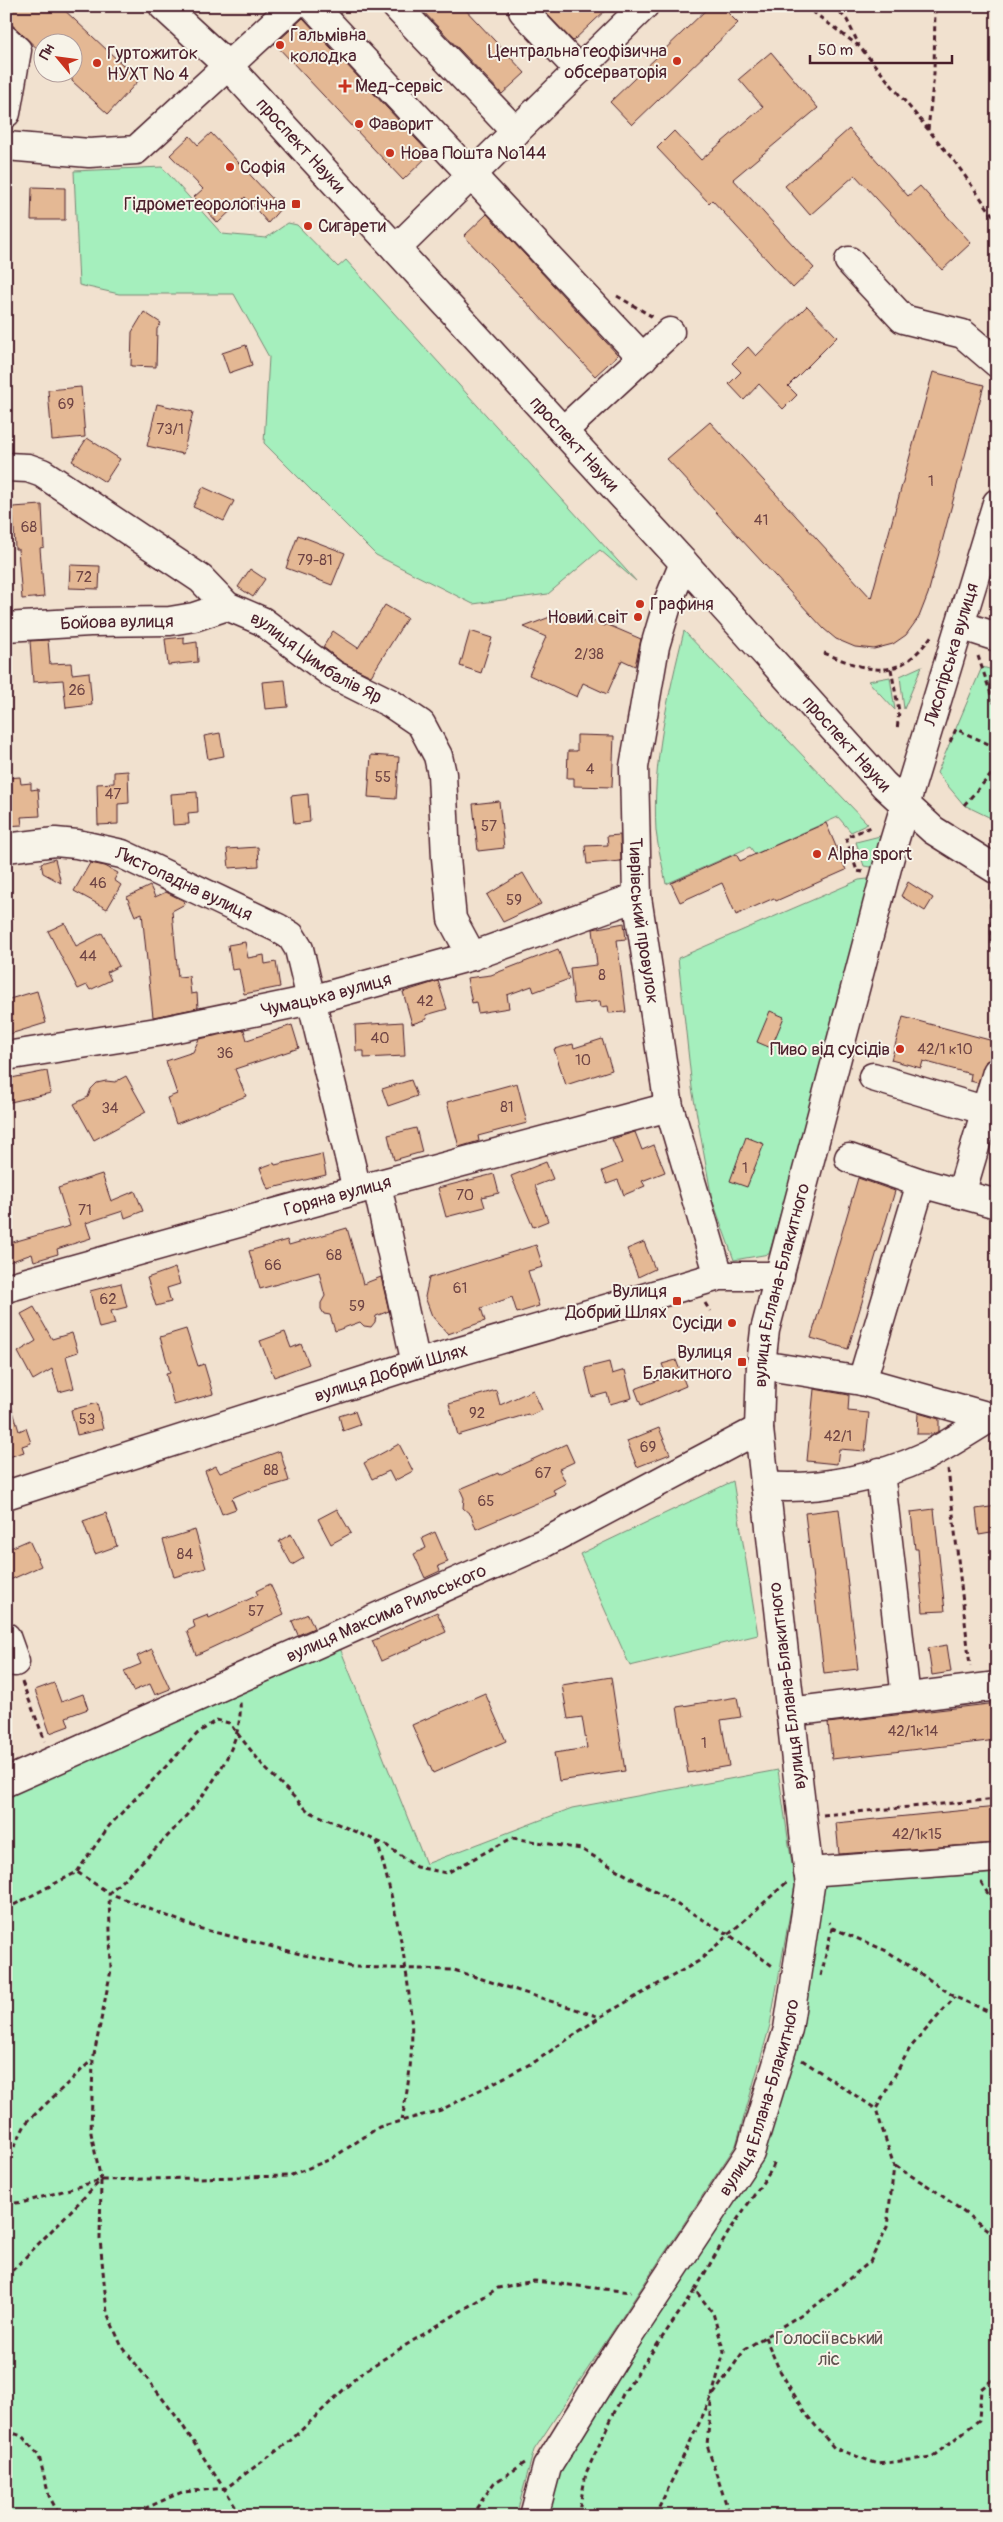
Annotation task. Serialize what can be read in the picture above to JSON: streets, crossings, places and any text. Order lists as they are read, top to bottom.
{
  "streets": {
    "street": [
      "проспект Науки",
      "Бойова вулиця",
      "Лисогірська вулиця",
      "вулиця Цимбалів Яр",
      "Листопадна вулиця",
      "Тиврівський провулок",
      "Чумацька вулиця",
      "Горяна вулиця",
      "вулиця Еллана-Блакитного",
      "вулиця Добрий Шлях",
      "вулиця Максима Рильського"
    ]
  },
  "crossings": [
    ["проспект Науки", "Лисогірська вулиця"],
    ["проспект Науки", "Тиврівський провулок"],
    ["проспект Науки", "вулиця Еллана-Блакитного"],
    ["Бойова вулиця", "вулиця Цимбалів Яр"],
    ["Лисогірська вулиця", "вулиця Еллана-Блакитного"],
    ["вулиця Цимбалів Яр", "Чумацька вулиця"],
    ["Листопадна вулиця", "Чумацька вулиця"],
    ["Листопадна вулиця", "Горяна вулиця"],
    ["Листопадна вулиця", "вулиця Добрий Шлях"],
    ["Тиврівський провулок", "Чумацька вулиця"],
    ["Тиврівський провулок", "Горяна вулиця"],
    ["Тиврівський провулок", "вулиця Добрий Шлях"],
    ["вулиця Еллана-Блакитного", "вулиця Добрий Шлях"],
    ["вулиця Еллана-Блакитного", "вулиця Максима Рильського"]
  ],
  "parks": ["Голосіївський ліс"],
  "places": {
    "other": [
      "Гальмівна колодка",
      "Центральна геофізична обсерваторія",
      "Гуртожиток НУХТ № 4",
      "Фаворит",
      "Нова Пошта №144",
      "Софія",
      "Сигарети",
      "Графиня",
      "Новий світ",
      "Alpha sport",
      "Пиво від сусідів",
      "Сусіди"
    ],
    "health": ["Мед-сервіс"],
    "transit": ["Гідрометеорологічна", "Вулиця Добрий Шлях", "Вулиця Блакитного"]
  },
  "house_numbers": [
    "69",
    "73/1",
    "1",
    "41",
    "68",
    "79-81",
    "72",
    "2/38",
    "26",
    "4",
    "55",
    "47",
    "57",
    "46",
    "59",
    "44",
    "8",
    "42",
    "40",
    "42/1 к10",
    "36",
    "10",
    "81",
    "34",
    "1",
    "70",
    "71",
    "68",
    "66",
    "61",
    "62",
    "59",
    "92",
    "53",
    "42/1",
    "69",
    "88",
    "67",
    "65",
    "84",
    "57",
    "42/1к14",
    "1",
    "42/1к15"
  ],
  "scale_bar": "50 m",
  "north": "top left"
}
